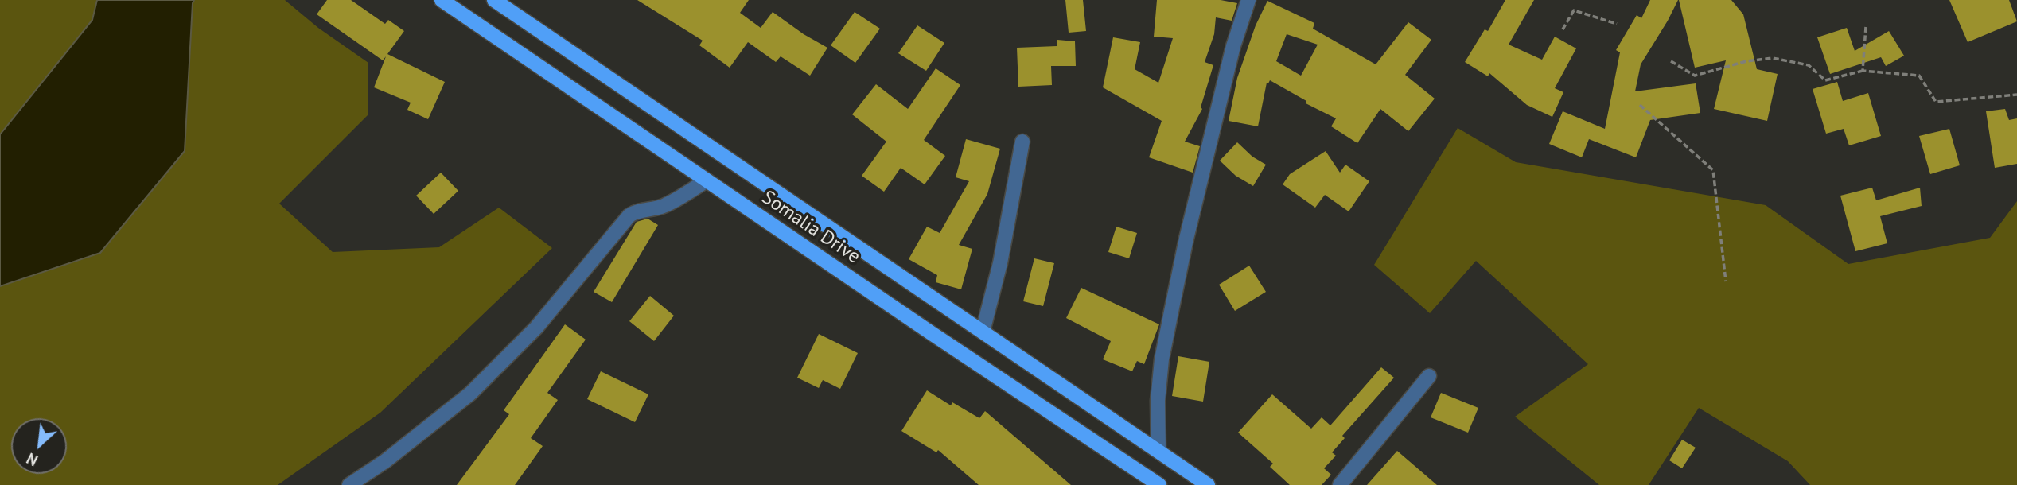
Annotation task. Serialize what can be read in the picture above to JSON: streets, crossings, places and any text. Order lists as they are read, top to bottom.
{
  "streets": {
    "main road": ["Somalia Drive"]
  },
  "north": "bottom left"
}
